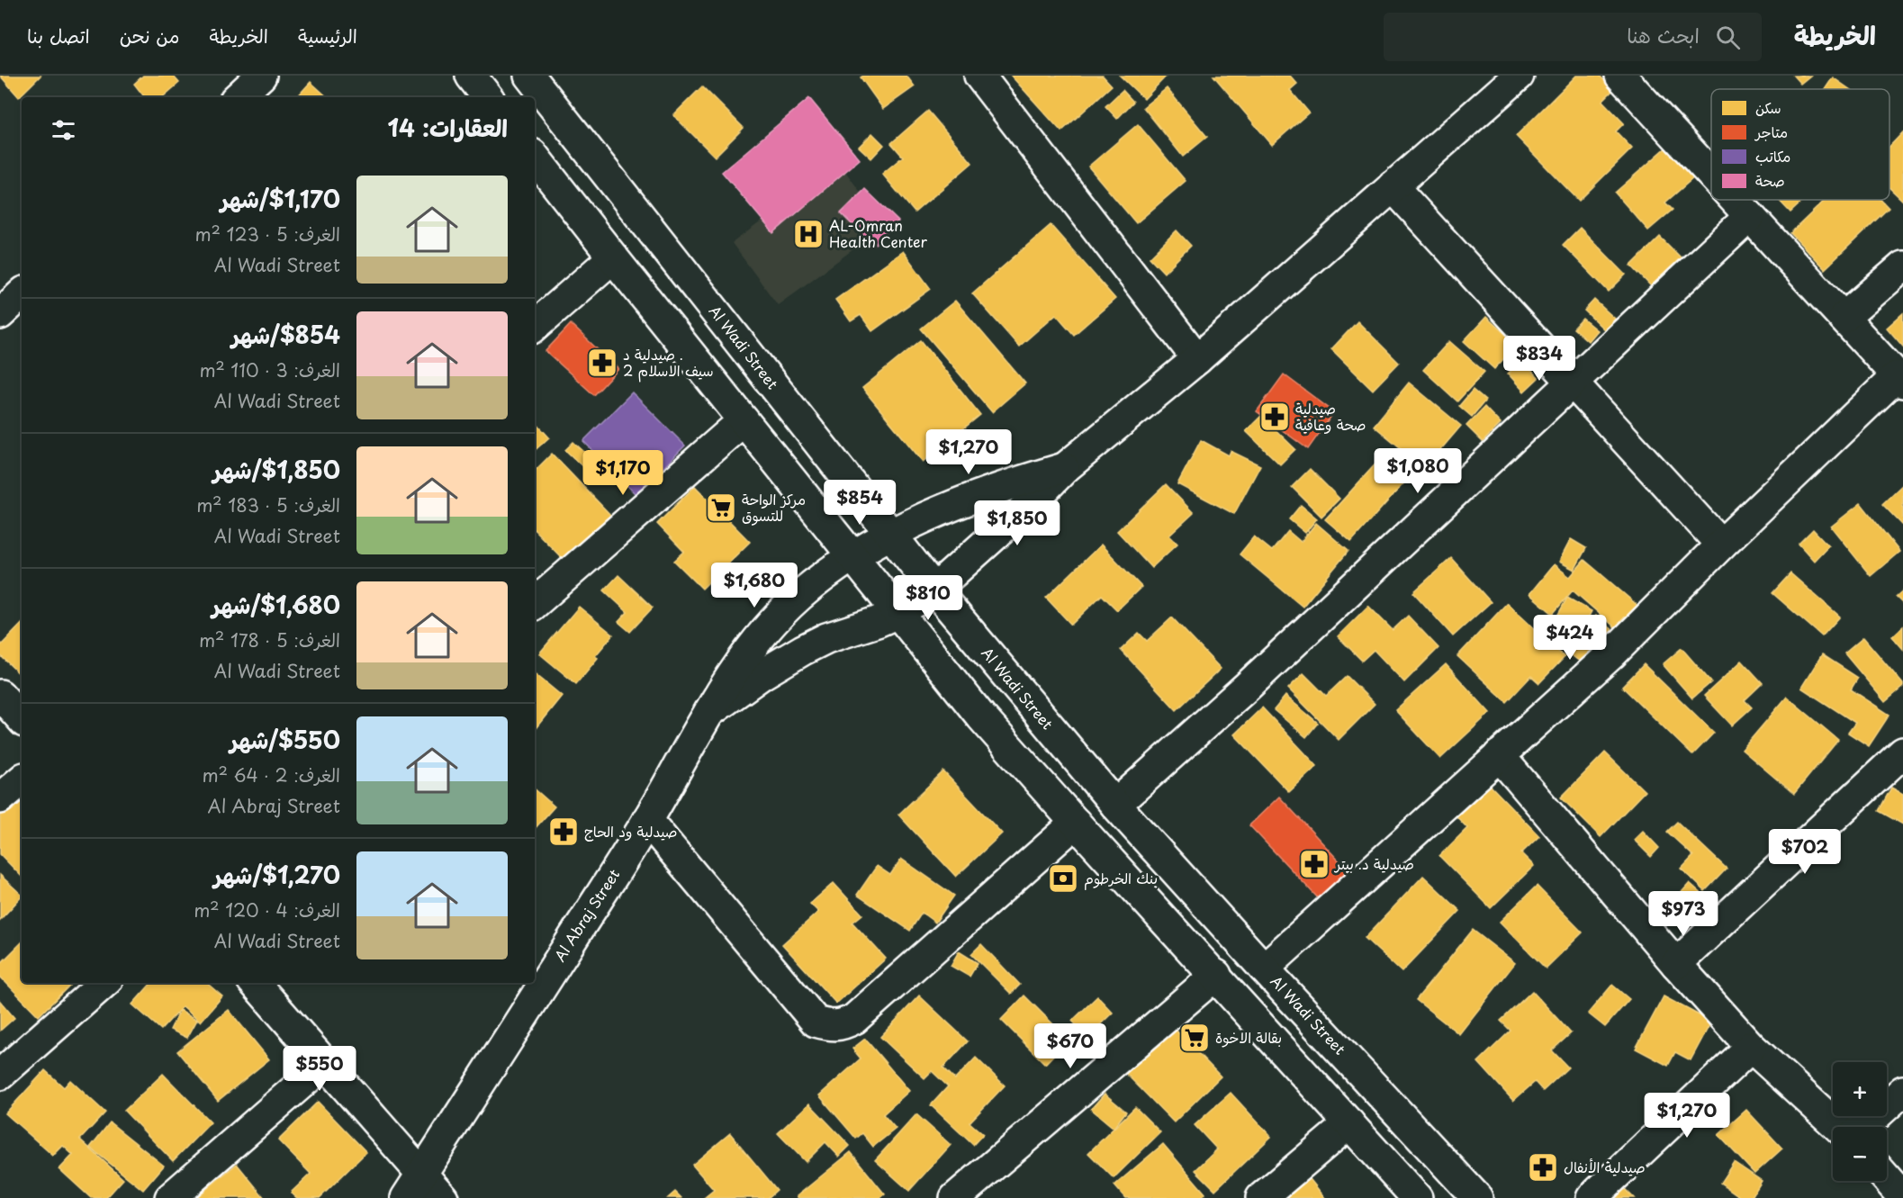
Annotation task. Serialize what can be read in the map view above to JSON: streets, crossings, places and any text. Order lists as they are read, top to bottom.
{
  "streets": {
    "street": ["Al Wadi Street", "Al Abraj Street"]
  },
  "crossings": [
    ["Al Wadi Street", "Al Abraj Street"]
  ],
  "places": {
    "hospital": ["AL-Omran Health Center"],
    "pharmacy": [
      "صيدلية د . سيف الاسلام 2",
      "صيدلية صحة وعافية",
      "صيدلية ود الحاج",
      "صيدلية د. بيتر",
      "صيدلية الأنفال"
    ],
    "supermarket": ["مركز الواحة للتسوق", "بقالة الاخوة"],
    "bank": ["بنك الخرطوم"]
  },
  "legend": [
    "سكن",
    "متاجر",
    "مكاتب",
    "صحة"
  ],
  "page": {
    "header": "الخريطة",
    "search": "ابحث هنا",
    "nav": [
      "الرئيسية",
      "الخريطة",
      "من نحن",
      "اتصل بنا"
    ],
    "heading": "العقارات: 14",
    "list": [
      {
        "name": "$1,170/شهر",
        "note": "الغرف: 5 · 123 m² · Al Wadi Street"
      },
      {
        "name": "$854/شهر",
        "note": "الغرف: 3 · 110 m² · Al Wadi Street"
      },
      {
        "name": "$1,850/شهر",
        "note": "الغرف: 5 · 183 m² · Al Wadi Street"
      },
      {
        "name": "$1,680/شهر",
        "note": "الغرف: 5 · 178 m² · Al Wadi Street"
      },
      {
        "name": "$550/شهر",
        "note": "الغرف: 2 · 64 m² · Al Abraj Street"
      },
      {
        "name": "$1,270/شهر",
        "note": "الغرف: 4 · 120 m² · Al Wadi Street"
      }
    ],
    "price": [
      "$834",
      "$1,270",
      "$1,080",
      "$1,170",
      "$854",
      "$1,850",
      "$1,680",
      "$810",
      "$424",
      "$702",
      "$973",
      "$670",
      "$550",
      "$1,270"
    ],
    "map_buttons": ["+", "−"]
  }
}
